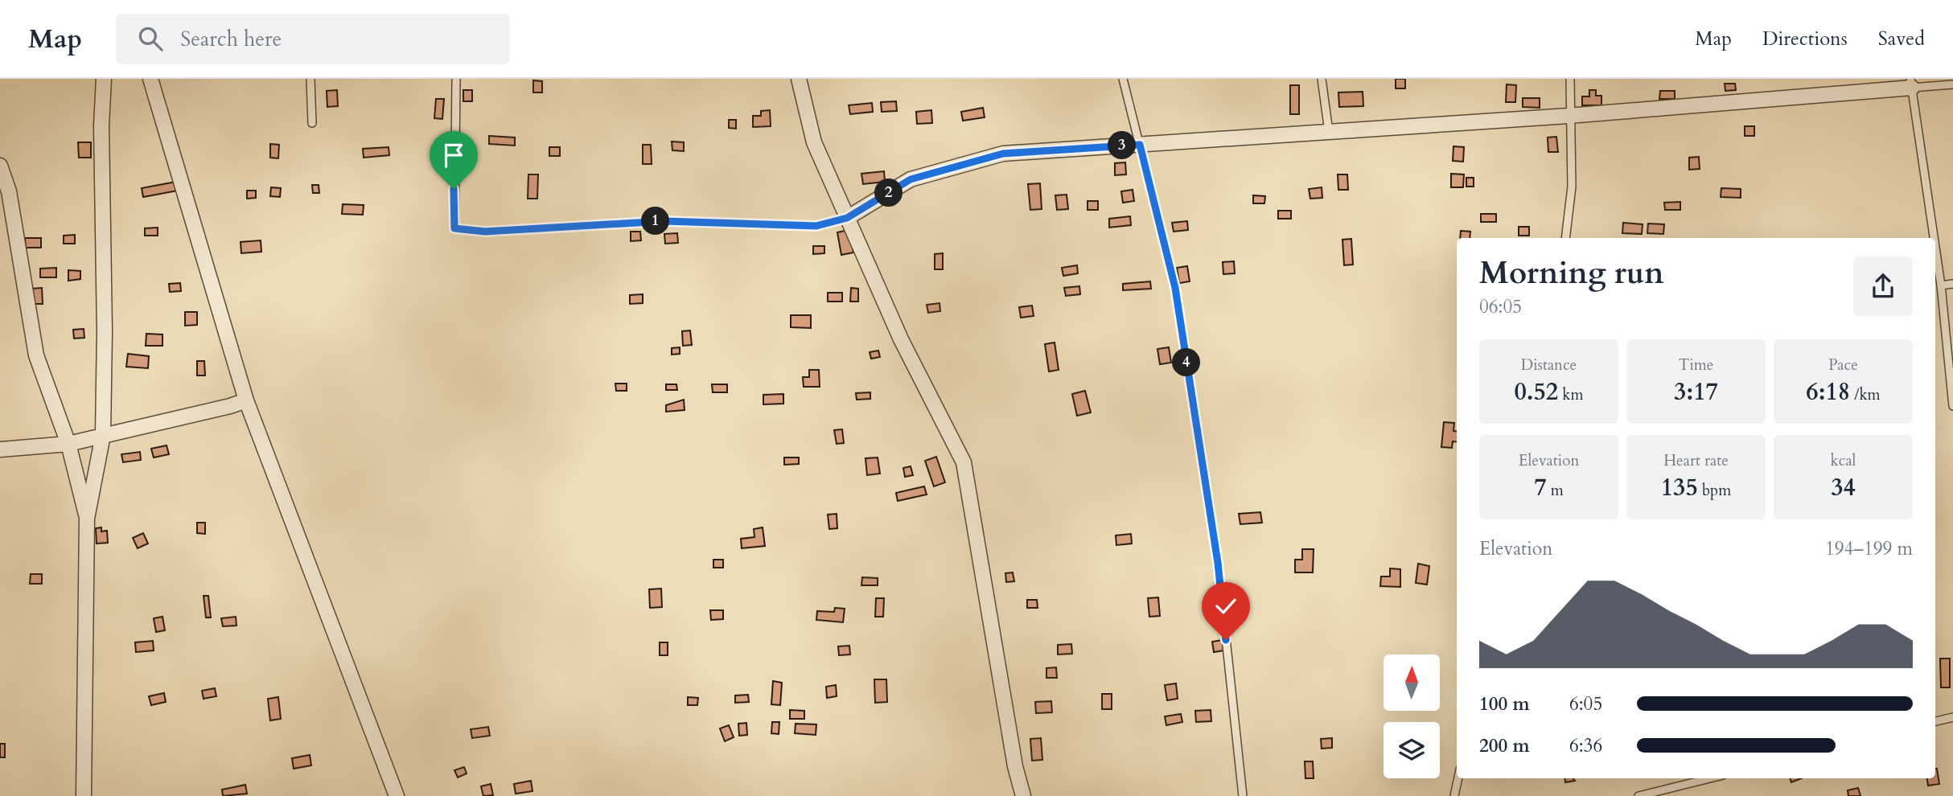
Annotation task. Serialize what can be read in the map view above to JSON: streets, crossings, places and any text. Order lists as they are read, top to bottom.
{
  "north": "top",
  "page": {
    "header": "Map",
    "search": "Search here",
    "nav": ["Map", "Directions", "Saved"],
    "pins": [
      "3",
      "2",
      "1",
      "4"
    ],
    "heading": ["Morning run", "06:05"],
    "stats": [
      ["Distance", "0.52 km"],
      ["Time", "3:17"],
      ["Pace", "6:18 /km"],
      ["Elevation", "7 m"],
      ["Heart rate", "135 bpm"],
      ["kcal", "34"]
    ],
    "chart": ["Elevation", "194–199 m"],
    "list": [
      {
        "name": "100 m",
        "note": "6:05"
      },
      {
        "name": "200 m",
        "note": "6:36"
      }
    ]
  }
}
